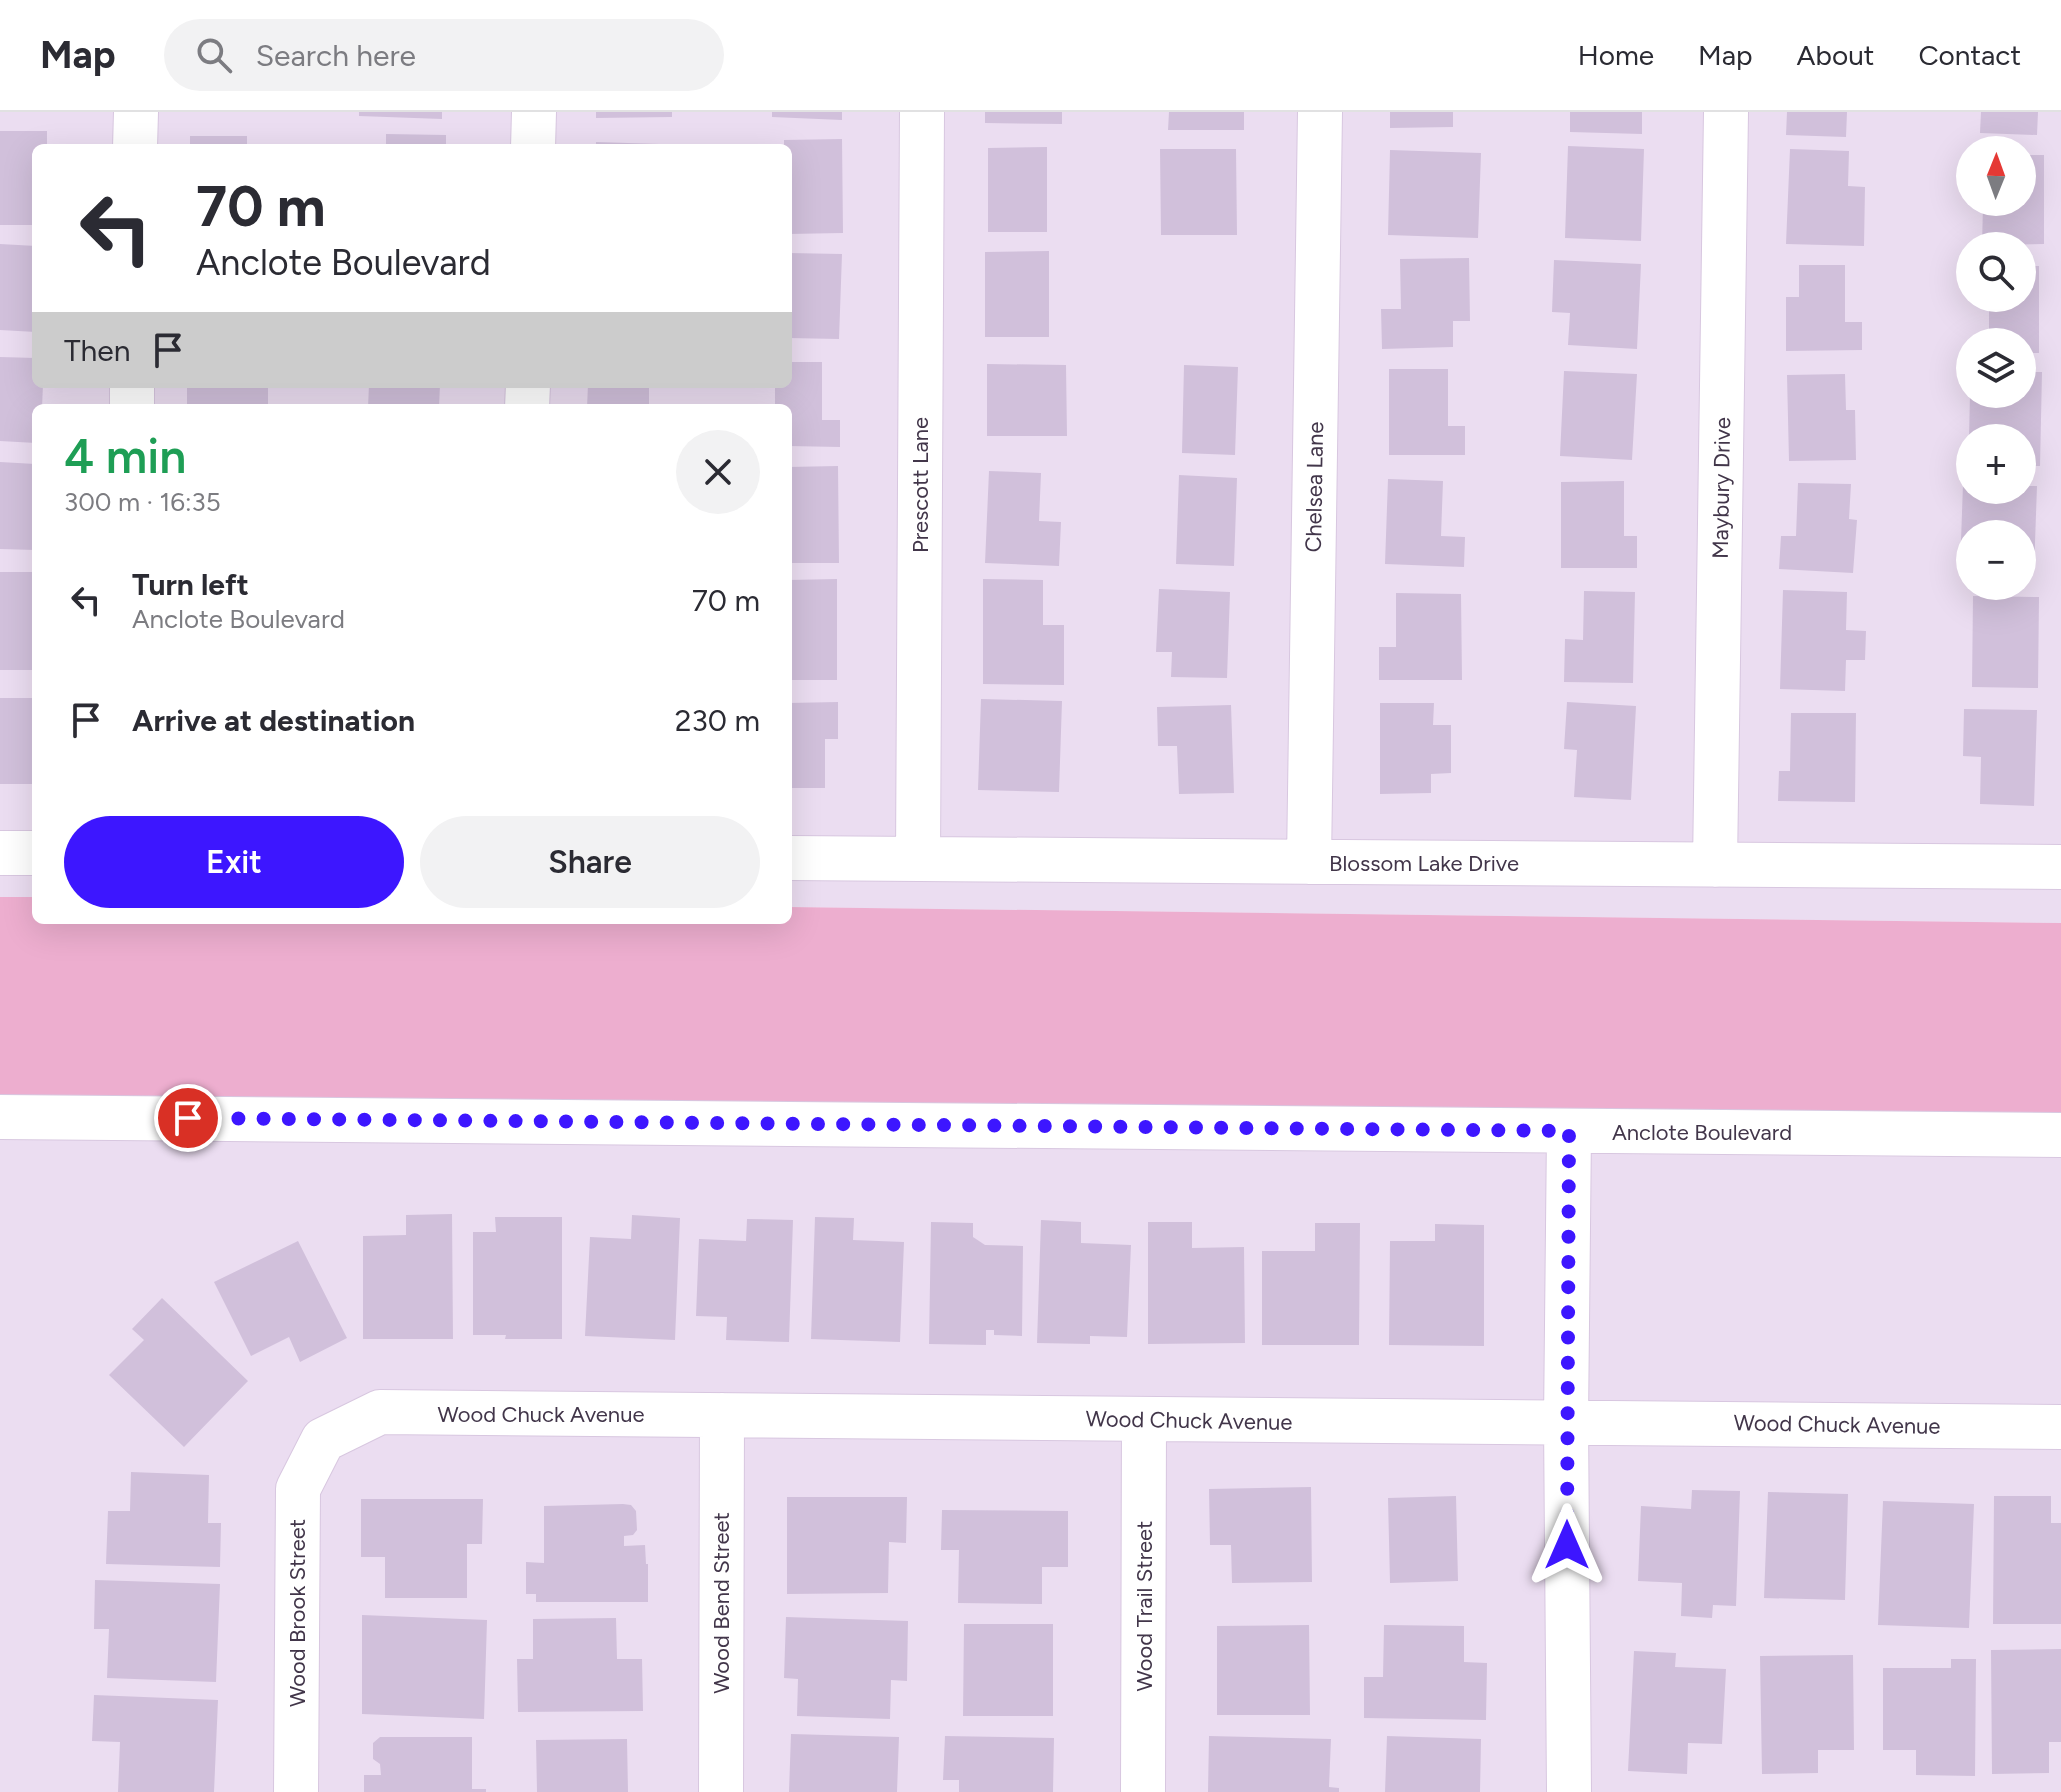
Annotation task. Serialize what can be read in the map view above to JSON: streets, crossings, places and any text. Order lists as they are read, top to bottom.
{
  "streets": {
    "street": [
      "Prescott Lane",
      "Chelsea Lane",
      "Maybury Drive",
      "Blossom Lake Drive",
      "Anclote Boulevard",
      "Wood Chuck Avenue",
      "Wood Bend Street",
      "Wood Trail Street",
      "Wood Brook Street"
    ]
  },
  "crossings": [
    ["Prescott Lane", "Blossom Lake Drive"],
    ["Chelsea Lane", "Blossom Lake Drive"],
    ["Maybury Drive", "Blossom Lake Drive"],
    ["Wood Chuck Avenue", "Wood Bend Street"],
    ["Wood Chuck Avenue", "Wood Trail Street"],
    ["Wood Chuck Avenue", "Wood Brook Street"]
  ],
  "north": "top",
  "page": {
    "header": "Map",
    "search": "Search here",
    "nav": [
      "Home",
      "Map",
      "About",
      "Contact"
    ],
    "map_buttons": ["+", "−"],
    "turn": ["70 m", "Anclote Boulevard"],
    "then": "Then",
    "heading": ["4 min", "300 m · 16:35"],
    "list": [
      {
        "name": "Turn left",
        "note": "Anclote Boulevard",
        "value": "70 m"
      },
      {
        "name": "Arrive at destination",
        "value": "230 m"
      }
    ],
    "buttons": ["Exit", "Share"]
  }
}
